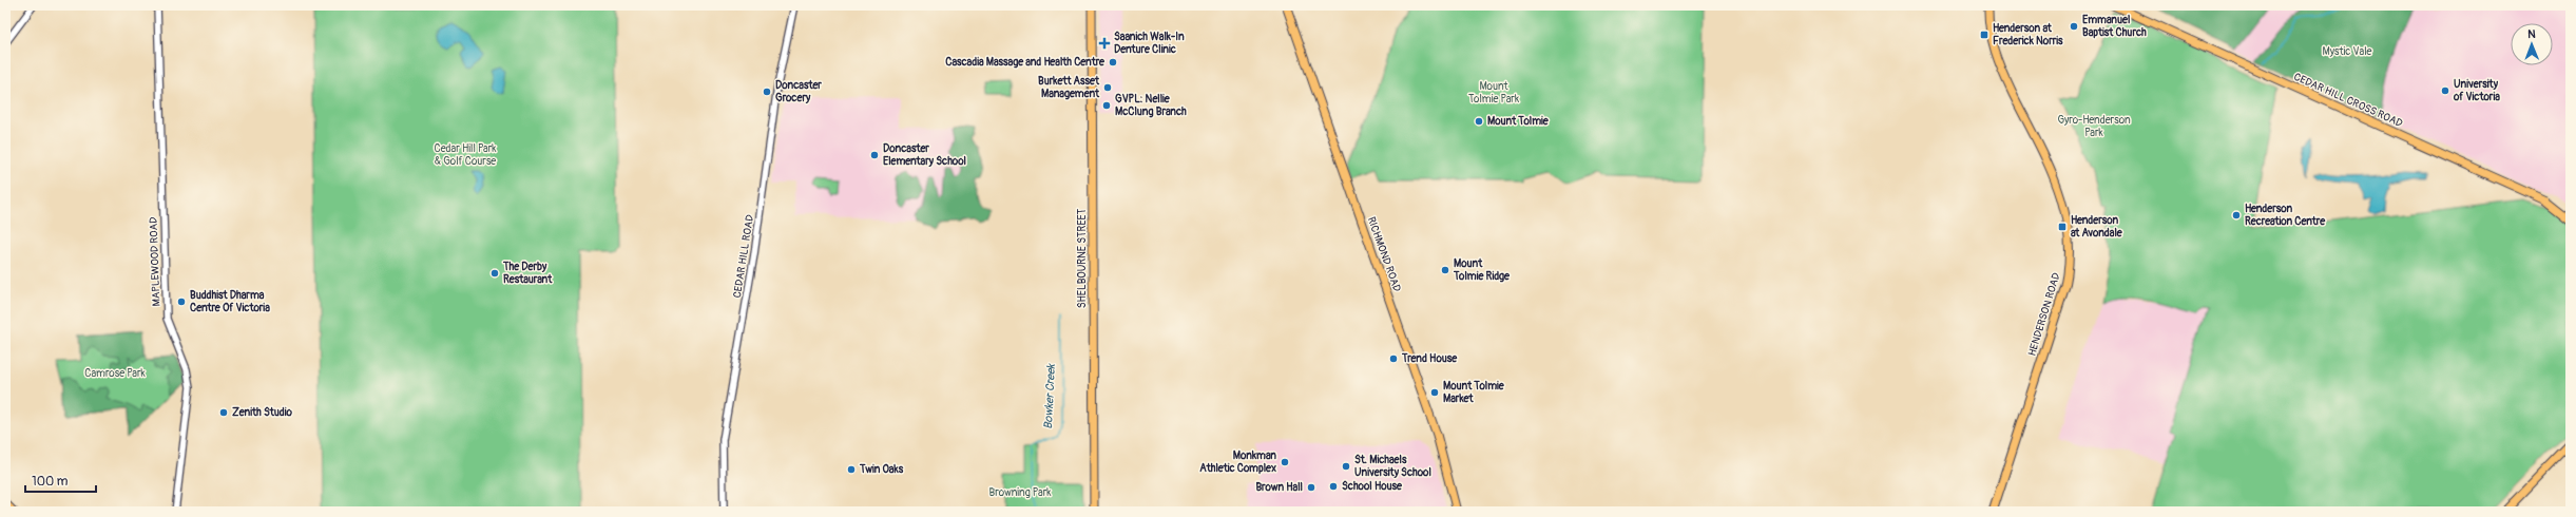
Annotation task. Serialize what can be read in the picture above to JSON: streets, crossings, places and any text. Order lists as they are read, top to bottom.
{
  "streets": {
    "main road": [
      "CEDAR HILL CROSS ROAD",
      "RICHMOND ROAD",
      "SHELBOURNE STREET",
      "HENDERSON ROAD"
    ],
    "street": ["CEDAR HILL ROAD", "MAPLEWOOD ROAD"]
  },
  "water": ["Bowker Creek"],
  "parks": [
    "Mystic Vale",
    "Mount Tolmie Park",
    "Gyro-Henderson Park",
    "Cedar Hill Park & Golf Course",
    "Camrose Park",
    "Browning Park"
  ],
  "places": {
    "other": [
      "Emmanuel Baptist Church",
      "Cascadia Massage and Health Centre",
      "Burkett Asset Management",
      "University of Victoria",
      "Doncaster Grocery",
      "GVPL: Nellie McClung Branch",
      "Mount Tolmie",
      "Doncaster Elementary School",
      "Henderson Recreation Centre",
      "Mount Tolmie Ridge",
      "The Derby Restaurant",
      "Buddhist Dharma Centre Of Victoria",
      "Trend House",
      "Mount Tolmie Market",
      "Zenith Studio",
      "Monkman Athletic Complex",
      "St. Michaels University School",
      "Twin Oaks",
      "School House",
      "Brown Hall"
    ],
    "transit": ["Henderson at Frederick Norris", "Henderson at Avondale"],
    "health": ["Saanich Walk-In Denture Clinic"]
  },
  "scale_bar": "100 m",
  "north": "top"
}
